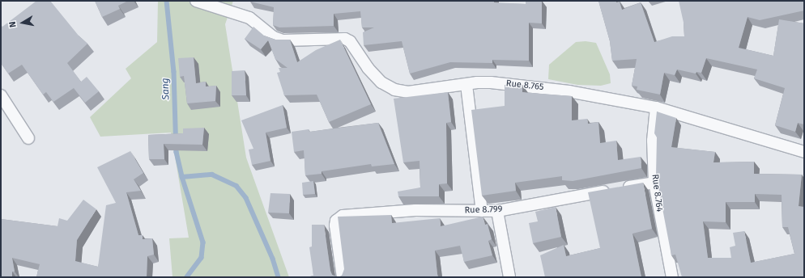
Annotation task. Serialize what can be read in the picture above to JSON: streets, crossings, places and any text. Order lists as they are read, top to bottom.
{
  "streets": {
    "street": ["Rue 8.765", "Rue 8.764", "Rue 8.799"]
  },
  "crossings": [
    ["Rue 8.765", "Rue 8.764"],
    ["Rue 8.764", "Rue 8.799"]
  ],
  "water": ["Sang"],
  "north": "left"
}
